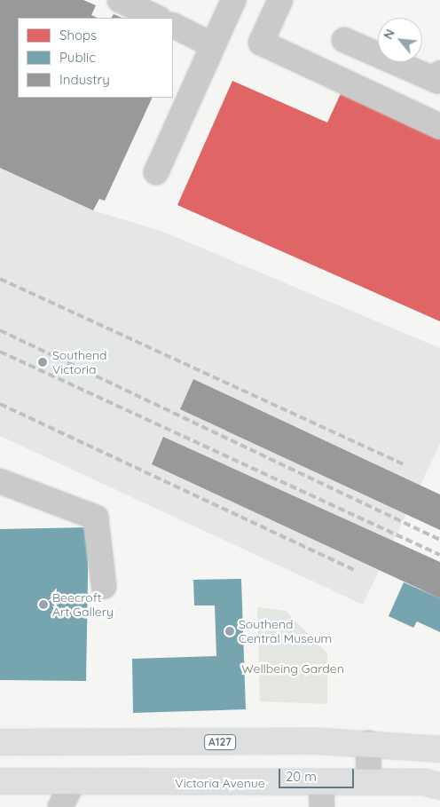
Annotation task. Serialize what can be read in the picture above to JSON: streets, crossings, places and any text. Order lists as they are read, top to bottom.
{
  "streets": {
    "highway": ["A127", "Victoria Avenue"]
  },
  "parks": ["Wellbeing Garden"],
  "places": ["Southend Victoria", "Beecroft Art Gallery", "Southend Central Museum"],
  "legend": ["Shops", "Public", "Industry"],
  "scale_bar": "20 m",
  "north": "top left"
}
